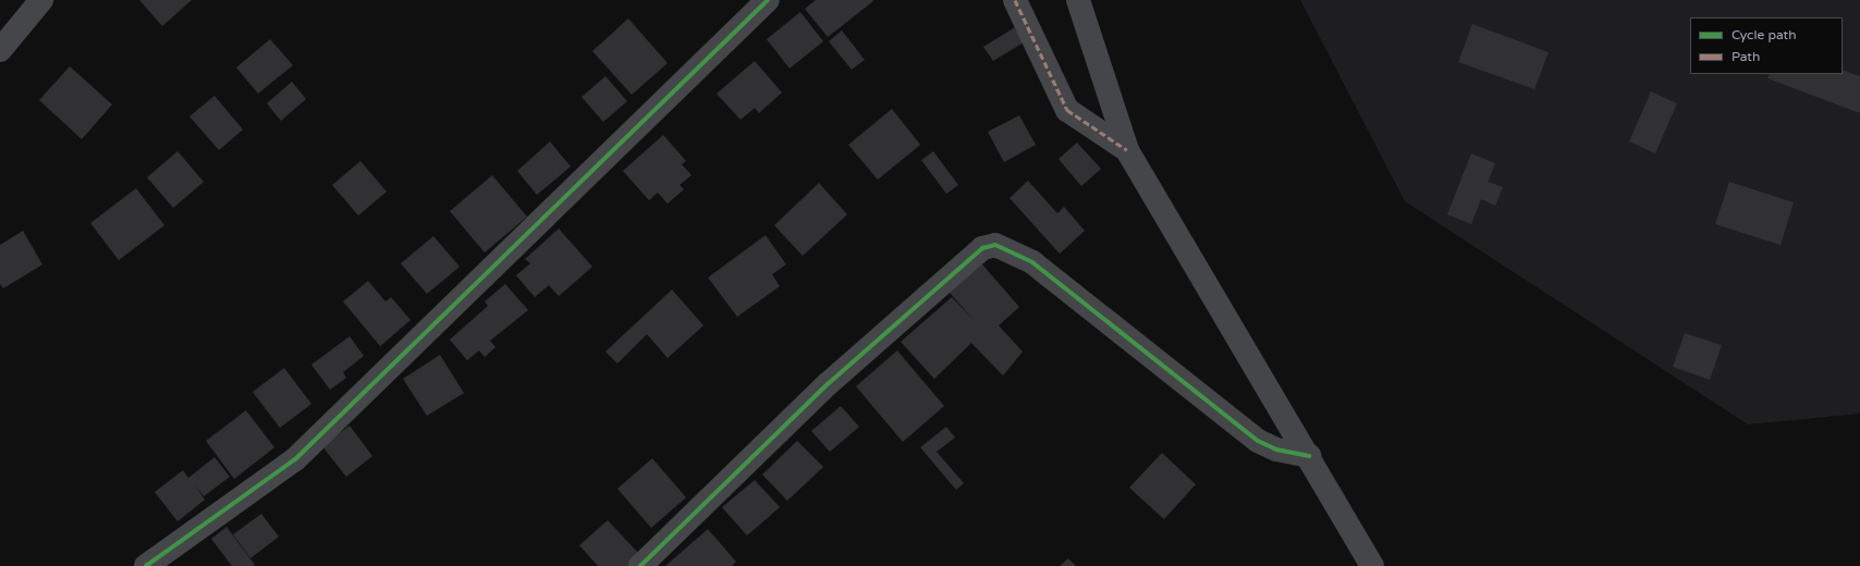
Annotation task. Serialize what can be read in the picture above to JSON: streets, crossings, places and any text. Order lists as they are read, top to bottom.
{
  "legend": ["Cycle path", "Path"]
}
